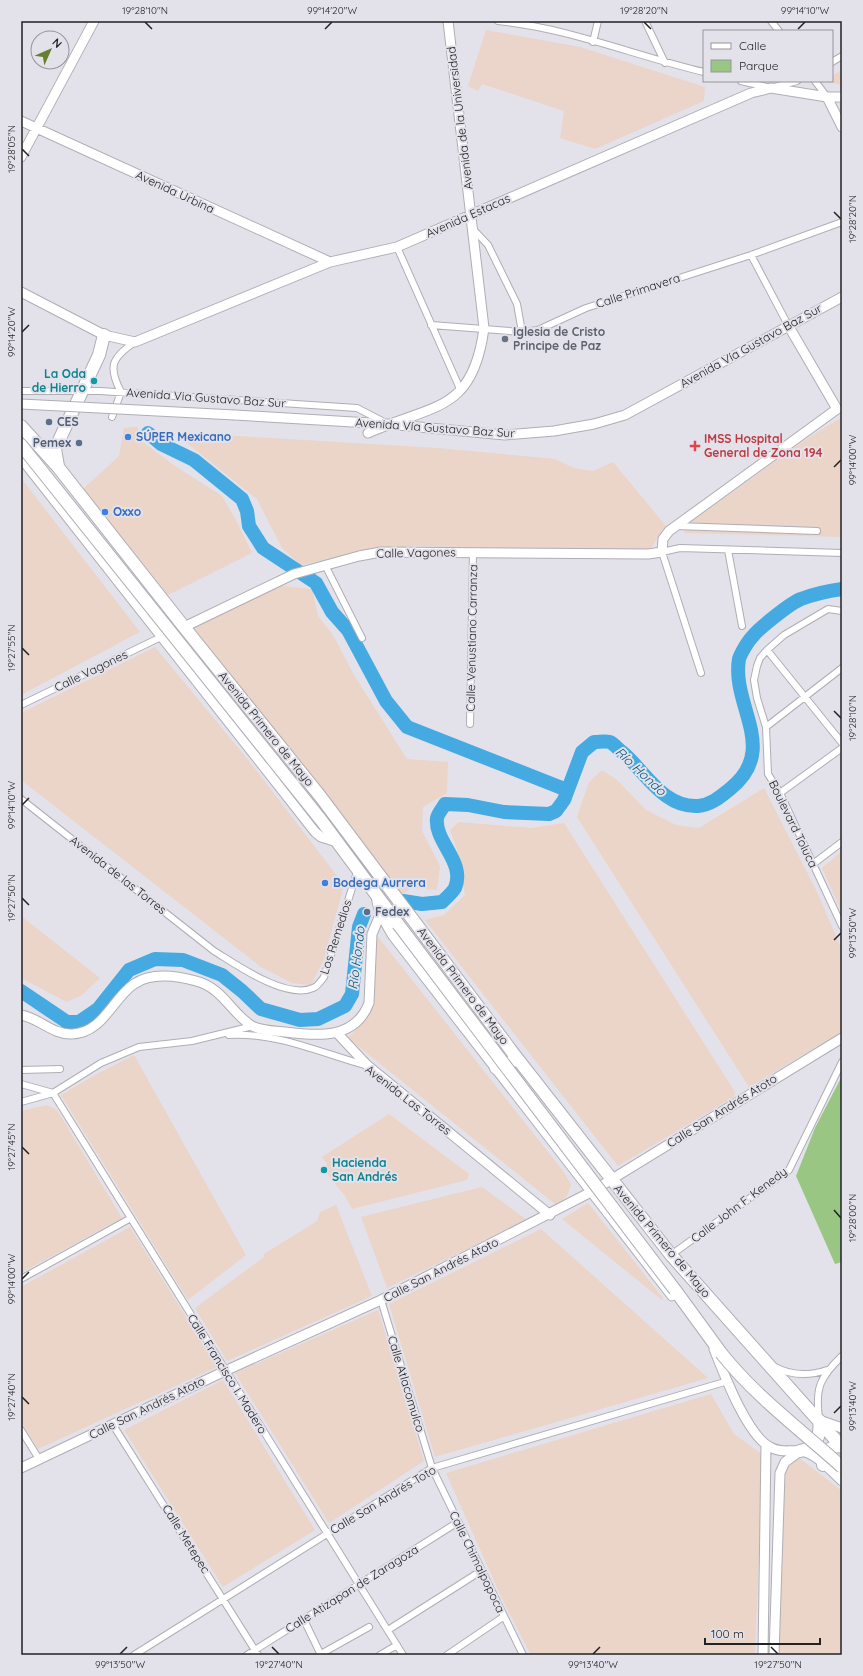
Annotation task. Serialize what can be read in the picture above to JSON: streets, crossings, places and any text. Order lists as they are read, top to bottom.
{
  "streets": {
    "highway": ["Avenida Primero de Mayo"],
    "main road": [
      "Avenida de la Universidad",
      "Avenida Urbina",
      "Avenida Estacas",
      "Avenida Vía Gustavo Baz Sur",
      "Avenida Via Gustavo Baz Sur",
      "Calle Vagones",
      "Avenida Las Torres",
      "Calle San Andrés Atoto"
    ],
    "street": [
      "Calle Primavera",
      "Calle Venustiano Carranza",
      "Boulevard Toluca",
      "Avenida de las Torres",
      "Los Remedios",
      "Calle John F. Kenedy",
      "Calle Francisco I. Madero",
      "Calle Atlacomulco",
      "Calle San Andrés Toto",
      "Calle Metepec",
      "Calle Chimalpopoca",
      "Calle Atizapan de Zaragoza"
    ]
  },
  "crossings": [
    ["Avenida de la Universidad", "Avenida Estacas"],
    ["Avenida de la Universidad", "Calle Primavera"],
    ["Avenida de la Universidad", "Avenida Vía Gustavo Baz Sur"],
    ["Avenida de la Universidad", "Avenida Via Gustavo Baz Sur"],
    ["Avenida Urbina", "Avenida Estacas"],
    ["Avenida Vía Gustavo Baz Sur", "Avenida Via Gustavo Baz Sur"],
    ["Calle Vagones", "Calle Venustiano Carranza"],
    ["Calle Vagones", "Avenida Primero de Mayo"],
    ["Avenida Primero de Mayo", "Los Remedios"],
    ["Avenida Primero de Mayo", "Calle San Andrés Atoto"],
    ["Avenida Primero de Mayo", "Calle John F. Kenedy"],
    ["Avenida Primero de Mayo", "Calle San Andrés Toto"],
    ["Avenida de las Torres", "Los Remedios"],
    ["Avenida Las Torres", "Calle San Andrés Atoto"],
    ["Calle San Andrés Atoto", "Calle Francisco I. Madero"],
    ["Calle San Andrés Atoto", "Calle Atlacomulco"],
    ["Calle San Andrés Atoto", "Calle Metepec"],
    ["Calle Francisco I. Madero", "Calle San Andrés Toto"],
    ["Calle Francisco I. Madero", "Calle Atizapan de Zaragoza"],
    ["Calle Atlacomulco", "Calle San Andrés Toto"],
    ["Calle Atlacomulco", "Calle Chimalpopoca"],
    ["Calle San Andrés Toto", "Calle Metepec"],
    ["Calle San Andrés Toto", "Calle Chimalpopoca"],
    ["Calle Metepec", "Calle Atizapan de Zaragoza"],
    ["Calle Chimalpopoca", "Calle Atizapan de Zaragoza"]
  ],
  "water": ["Río Hondo"],
  "places": {
    "other": [
      "Iglesia de Cristo Principe de Paz",
      "La Oda de Hierro",
      "CES",
      "SÚPER Mexicano",
      "Pemex",
      "Oxxo",
      "Bodega Aurrera",
      "Fedex",
      "Hacienda San Andrés"
    ],
    "health": ["IMSS Hospital General de Zona 194"]
  },
  "legend": ["Calle", "Parque"],
  "scale_bar": "100 m",
  "north": "top right",
  "coordinates": [
    "19°28'10\"N",
    "99°14'20\"W",
    "19°28'20\"N",
    "99°14'10\"W",
    "19°28'05\"N",
    "99°14'00\"W",
    "19°27'55\"N",
    "19°27'50\"N",
    "99°13'50\"W",
    "19°27'45\"N",
    "19°28'00\"N",
    "19°27'40\"N",
    "99°13'40\"W"
  ]
}
